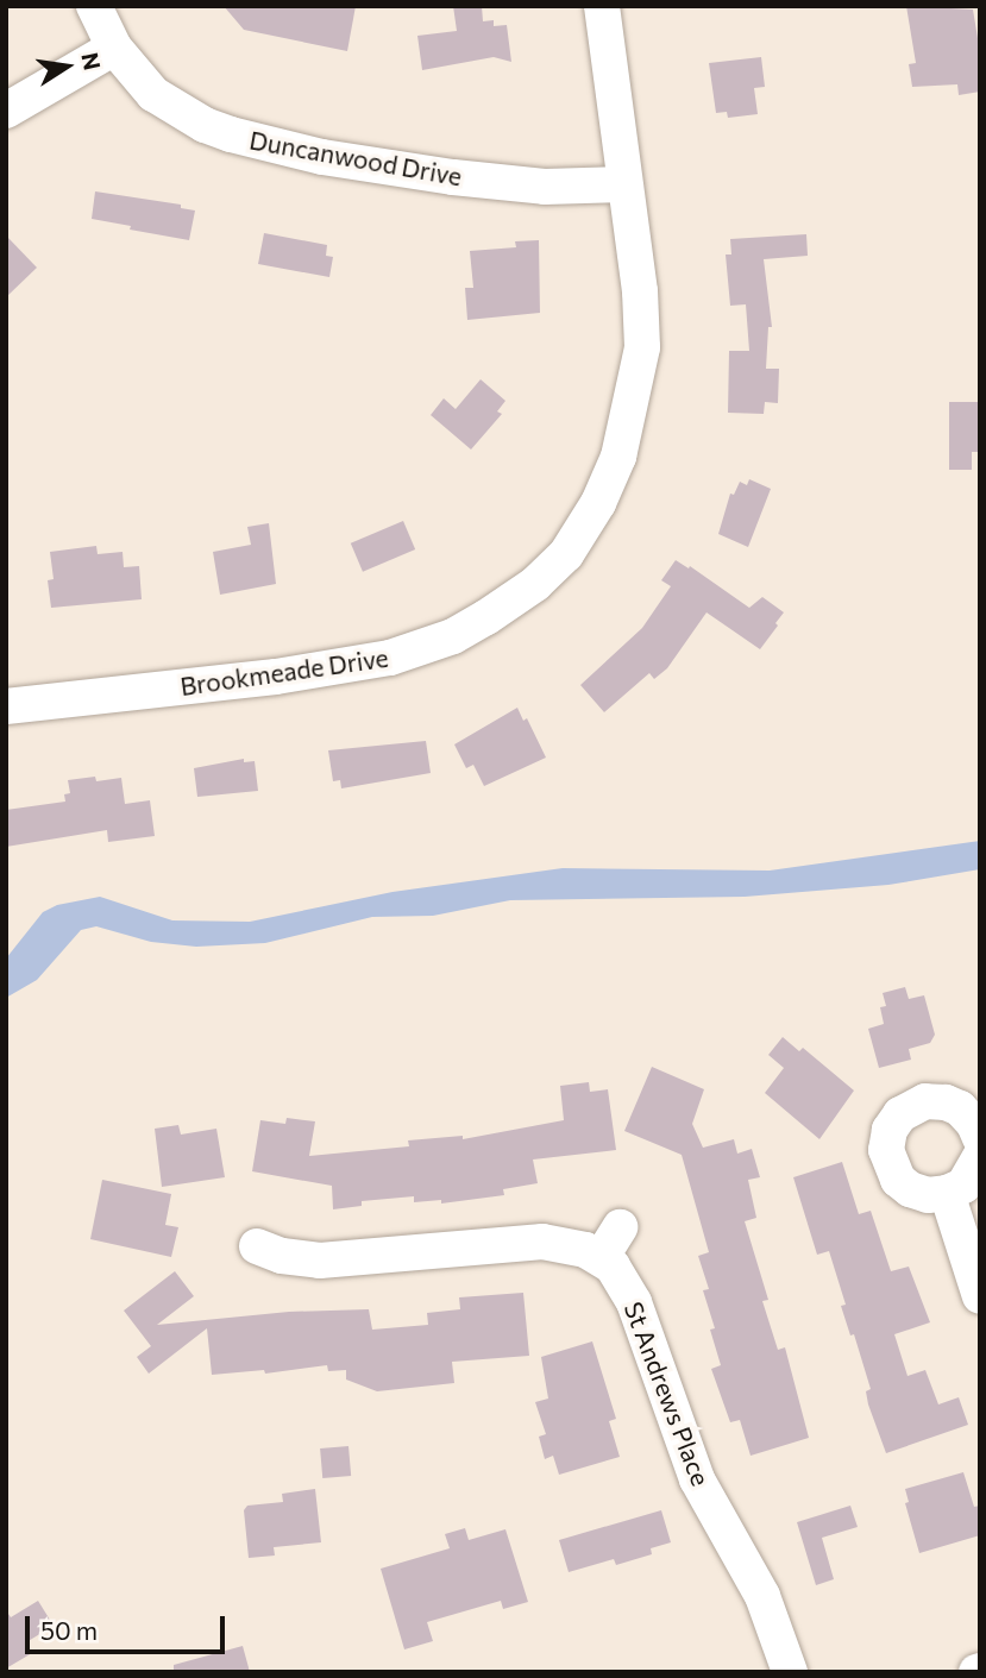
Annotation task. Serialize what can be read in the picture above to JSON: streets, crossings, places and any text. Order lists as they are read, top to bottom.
{
  "streets": {
    "street": ["Duncanwood Drive", "Brookmeade Drive", "St Andrews Place"]
  },
  "crossings": [
    ["Duncanwood Drive", "Brookmeade Drive"]
  ],
  "scale_bar": "50 m",
  "north": "right"
}
